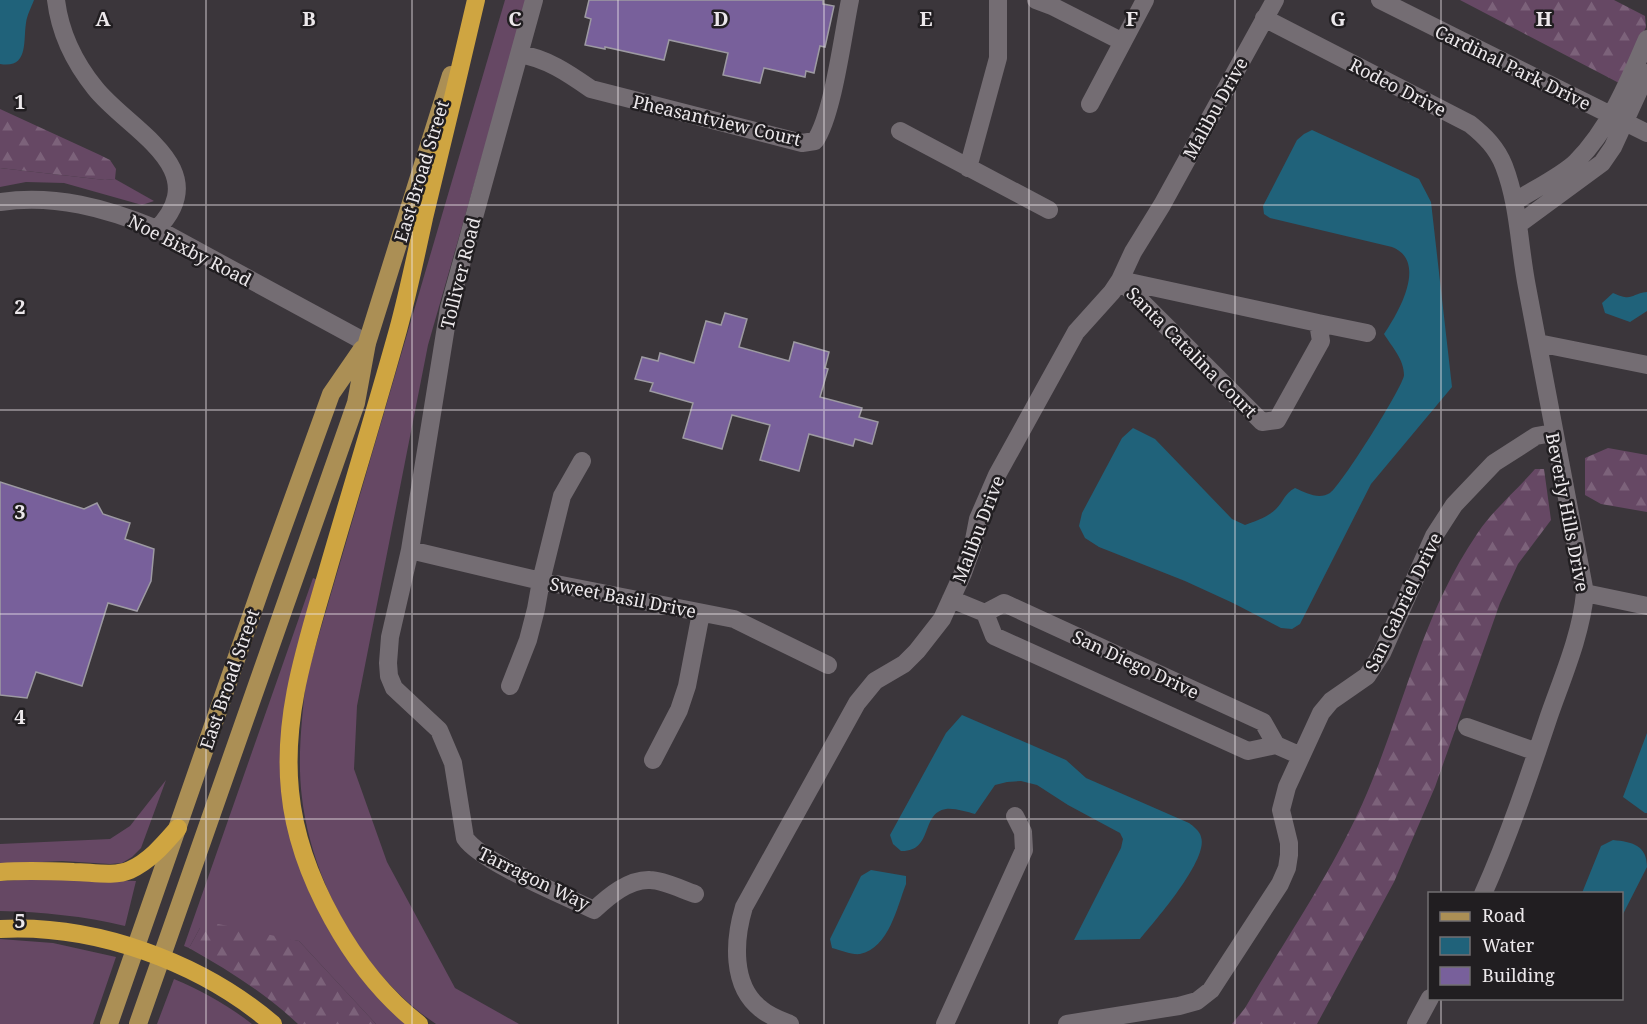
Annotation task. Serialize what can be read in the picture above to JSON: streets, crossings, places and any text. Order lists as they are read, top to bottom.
{
  "streets": {
    "main road": ["East Broad Street"],
    "street": [
      "Cardinal Park Drive",
      "Rodeo Drive",
      "Malibu Drive",
      "Pheasantview Court",
      "Noe Bixby Road",
      "Tolliver Road",
      "Santa Catalina Court",
      "Beverly Hills Drive",
      "Sweet Basil Drive",
      "San Gabriel Drive",
      "San Diego Drive",
      "Tarragon Way"
    ]
  },
  "crossings": [
    ["Rodeo Drive", "Malibu Drive"],
    ["Rodeo Drive", "Beverly Hills Drive"],
    ["Malibu Drive", "Santa Catalina Court"],
    ["Pheasantview Court", "Tolliver Road"],
    ["East Broad Street", "Noe Bixby Road"],
    ["Tolliver Road", "Sweet Basil Drive"],
    ["Tolliver Road", "Tarragon Way"],
    ["Beverly Hills Drive", "San Gabriel Drive"],
    ["Sweet Basil Drive", "Tarragon Way"]
  ],
  "legend": ["Road", "Water", "Building"],
  "grid": {
    "columns": [
      "A",
      "B",
      "C",
      "D",
      "E",
      "F",
      "G",
      "H"
    ],
    "rows": [
      "1",
      "2",
      "3",
      "4",
      "5"
    ]
  }
}
